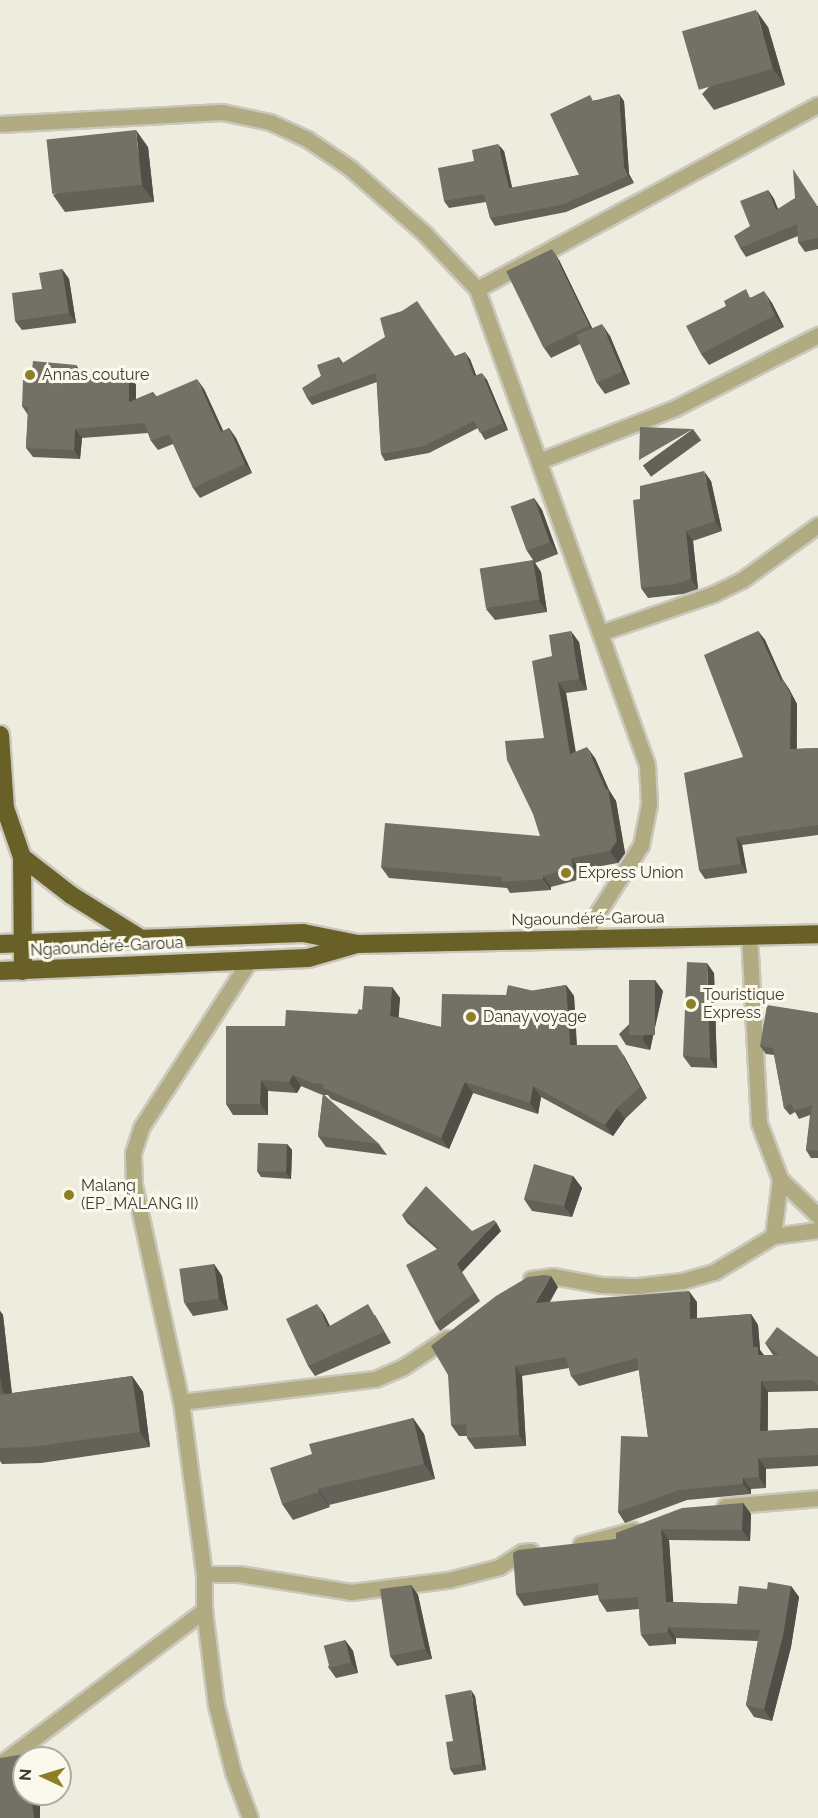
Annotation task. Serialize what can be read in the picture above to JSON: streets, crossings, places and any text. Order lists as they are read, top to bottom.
{
  "streets": {
    "highway": ["Ngaoundéré-Garoua"]
  },
  "places": [
    "Annas couture",
    "Express Union",
    "Touristique Express",
    "Danay voyage",
    "Malang (EP_MALANG II)"
  ],
  "north": "left"
}
